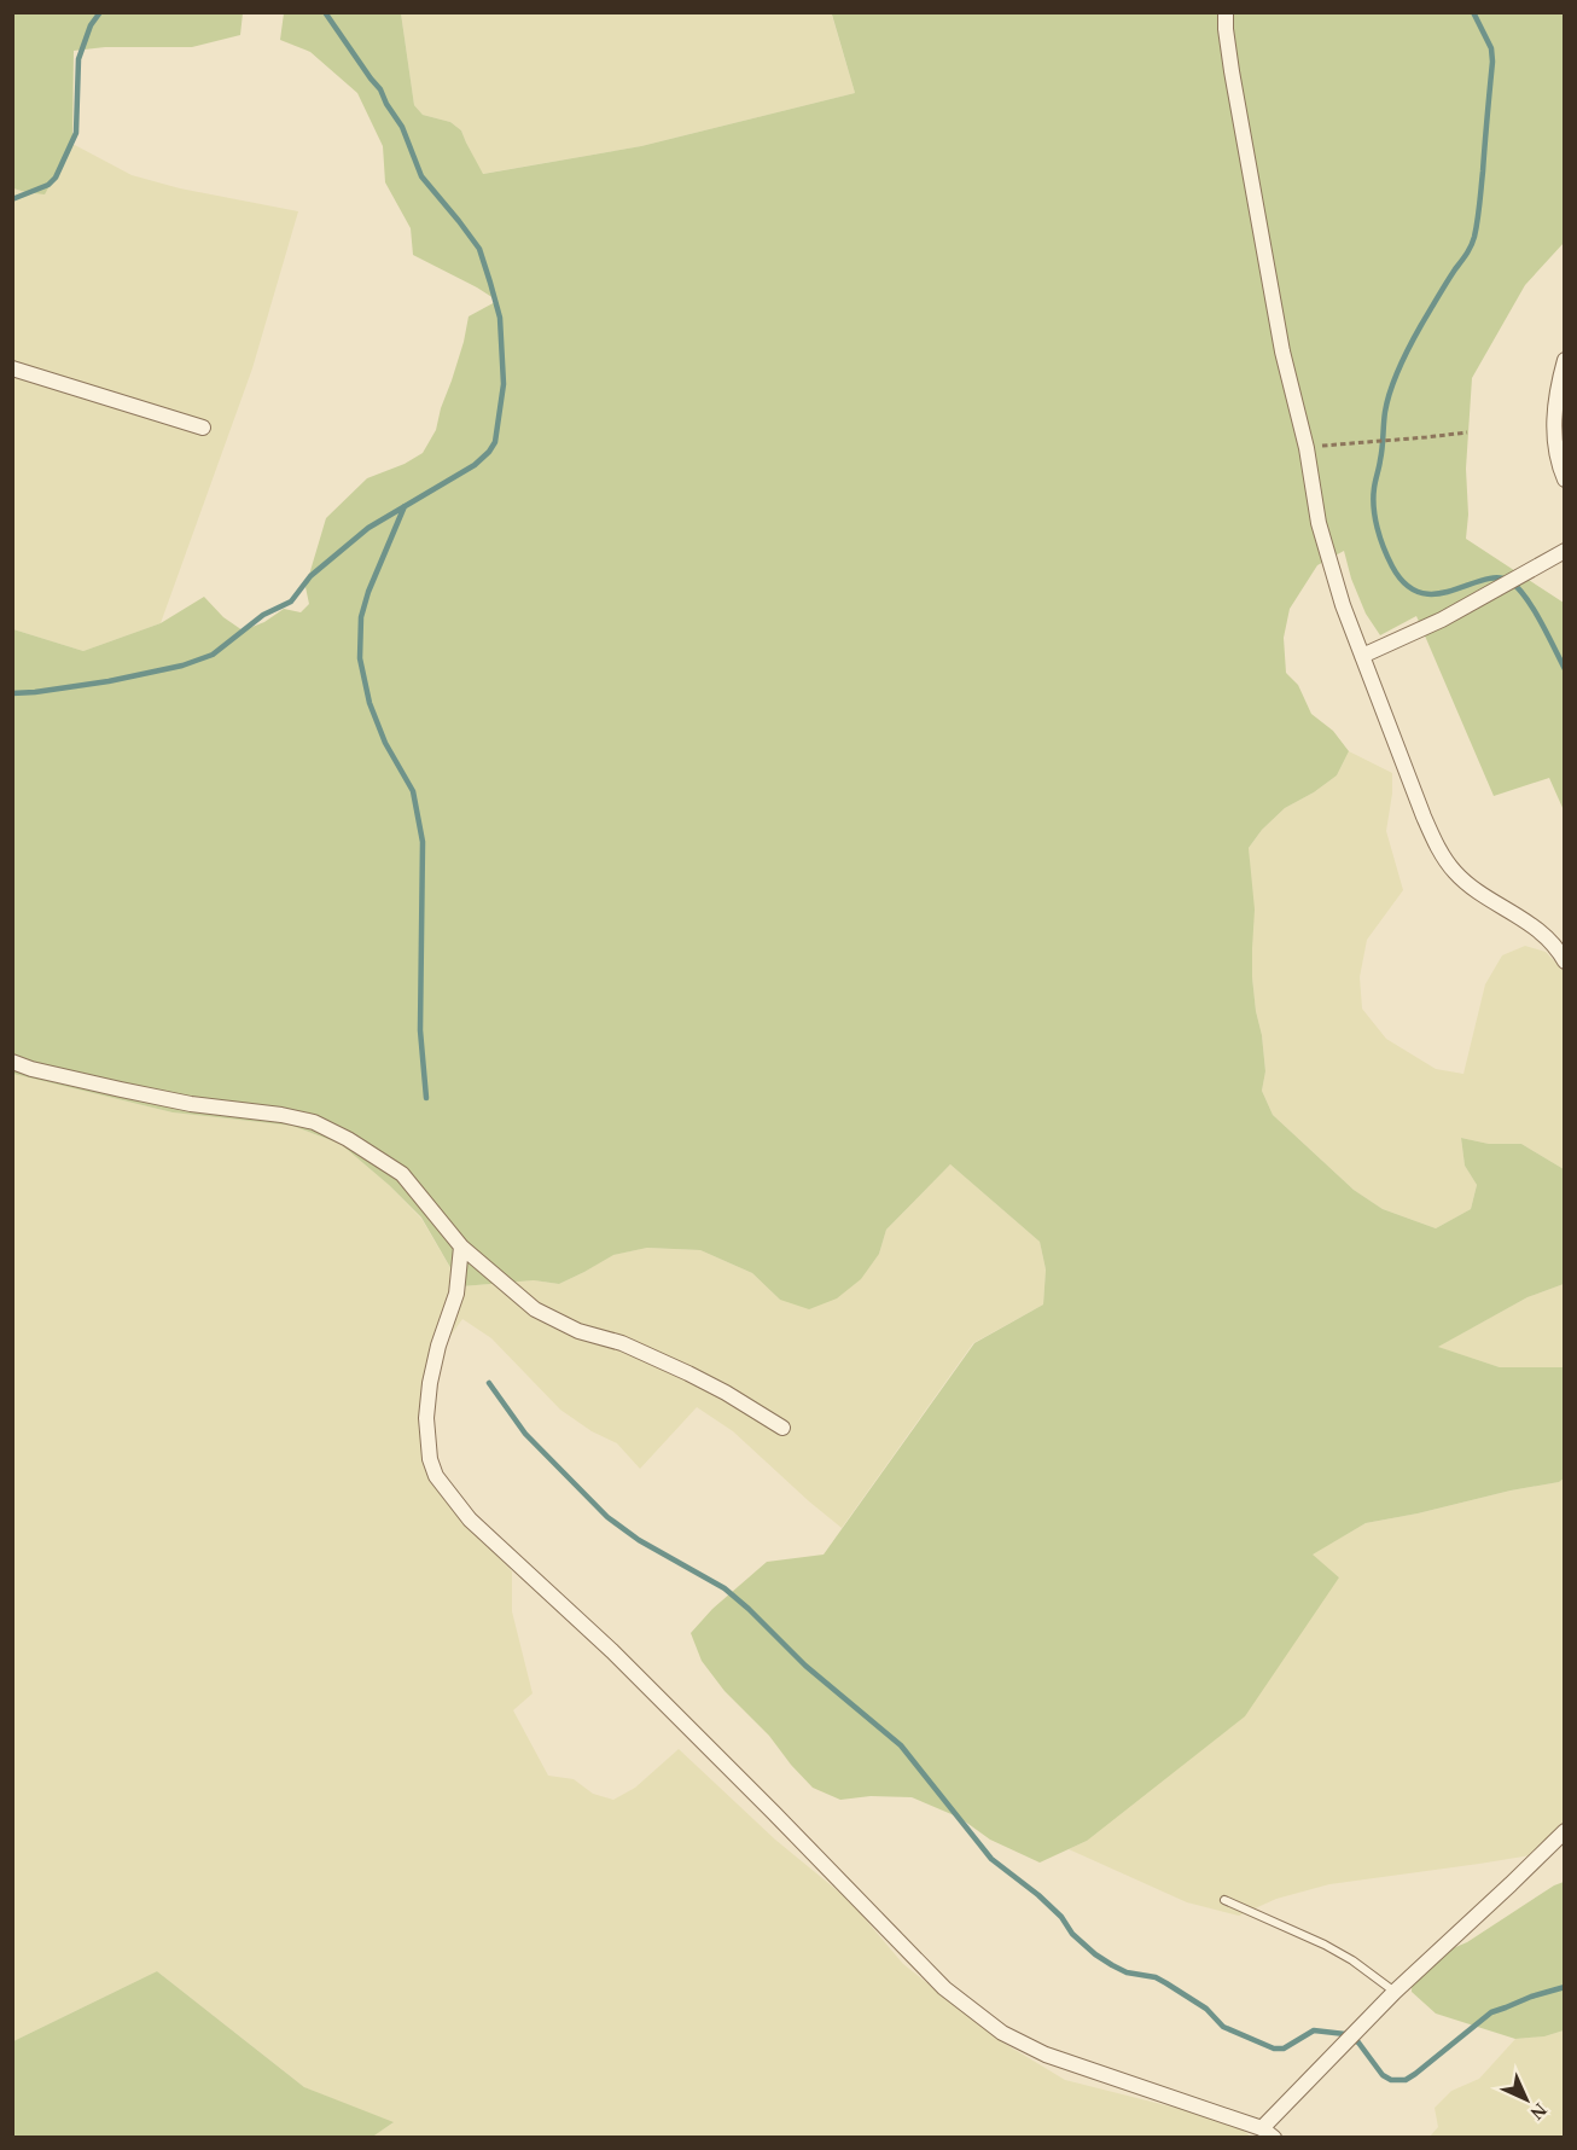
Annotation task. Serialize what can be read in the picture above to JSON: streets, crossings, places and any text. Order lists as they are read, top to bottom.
{
  "north": "bottom right"
}
